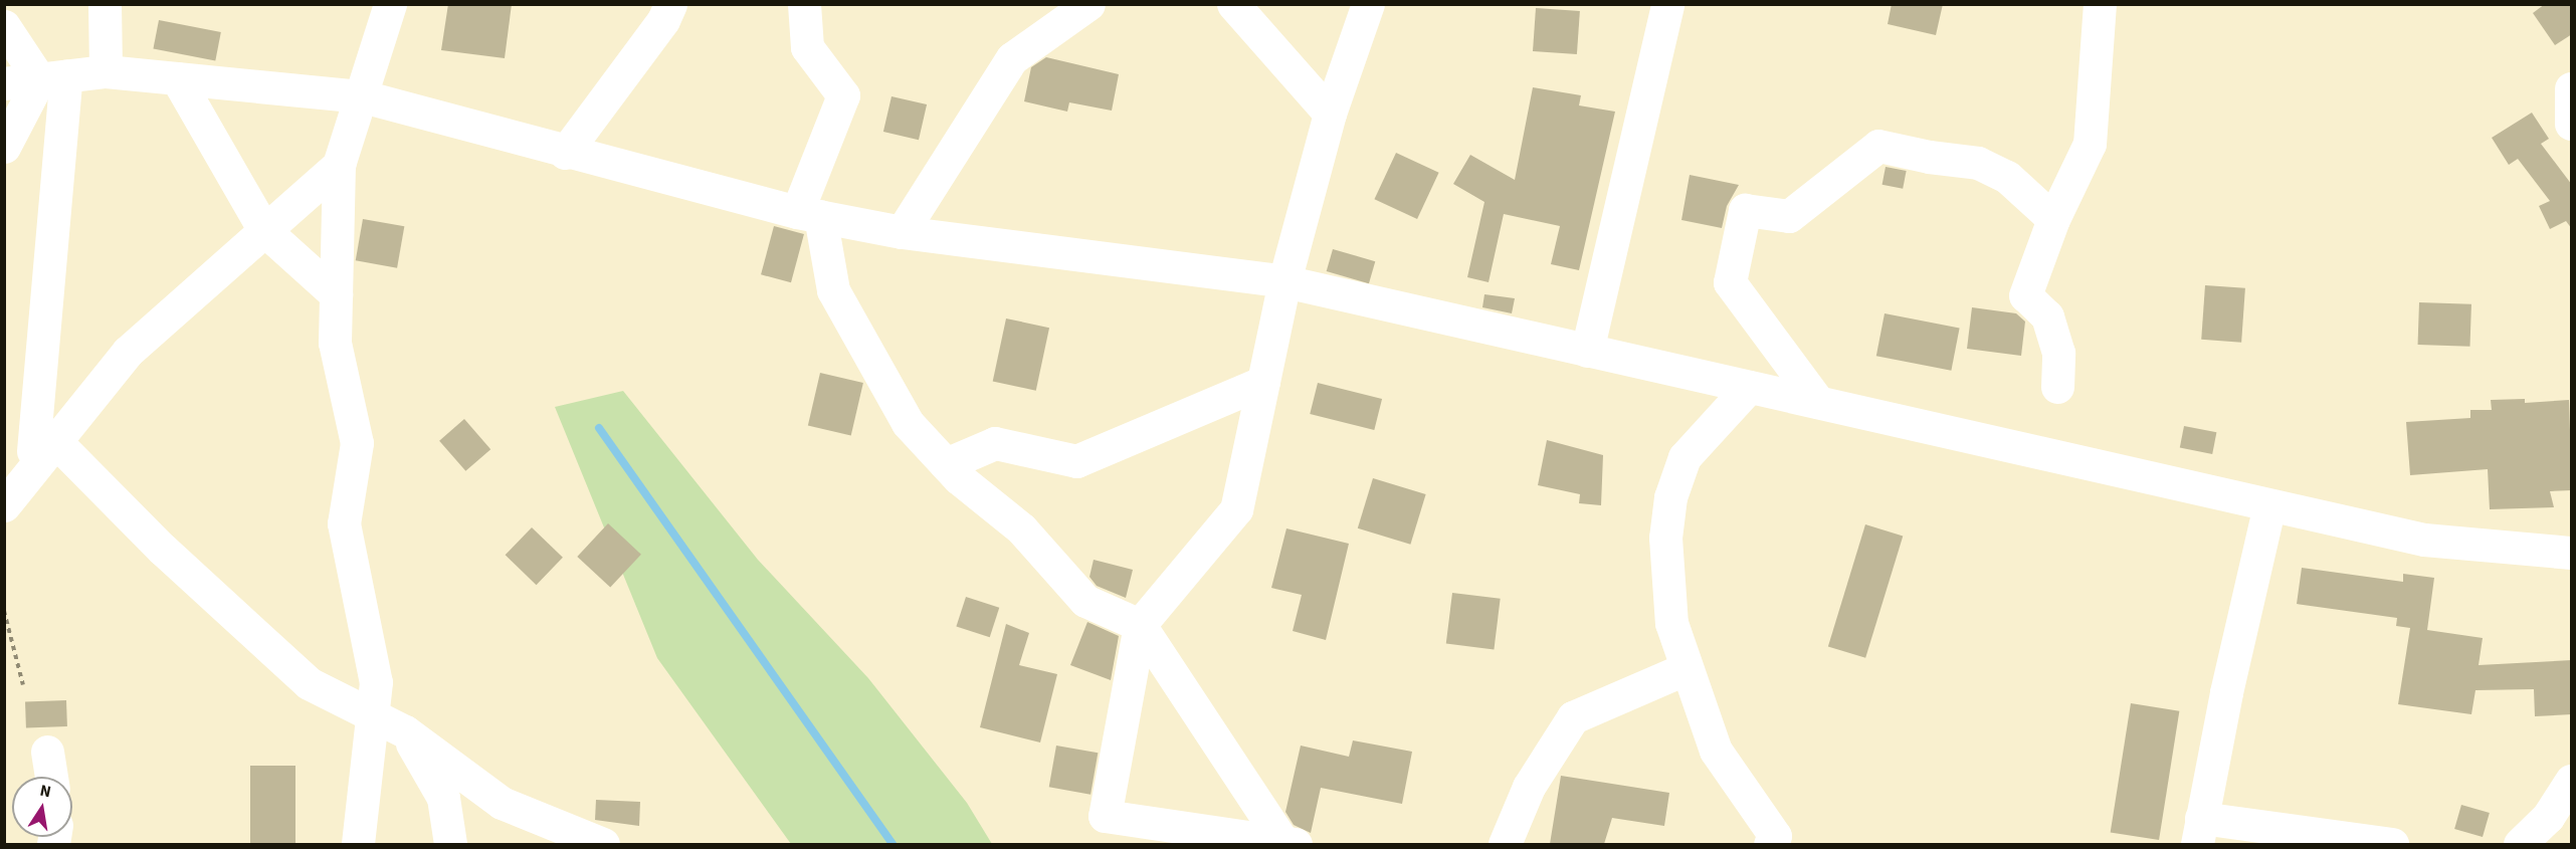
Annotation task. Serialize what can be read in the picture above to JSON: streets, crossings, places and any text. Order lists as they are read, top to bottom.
{
  "north": "top"
}
